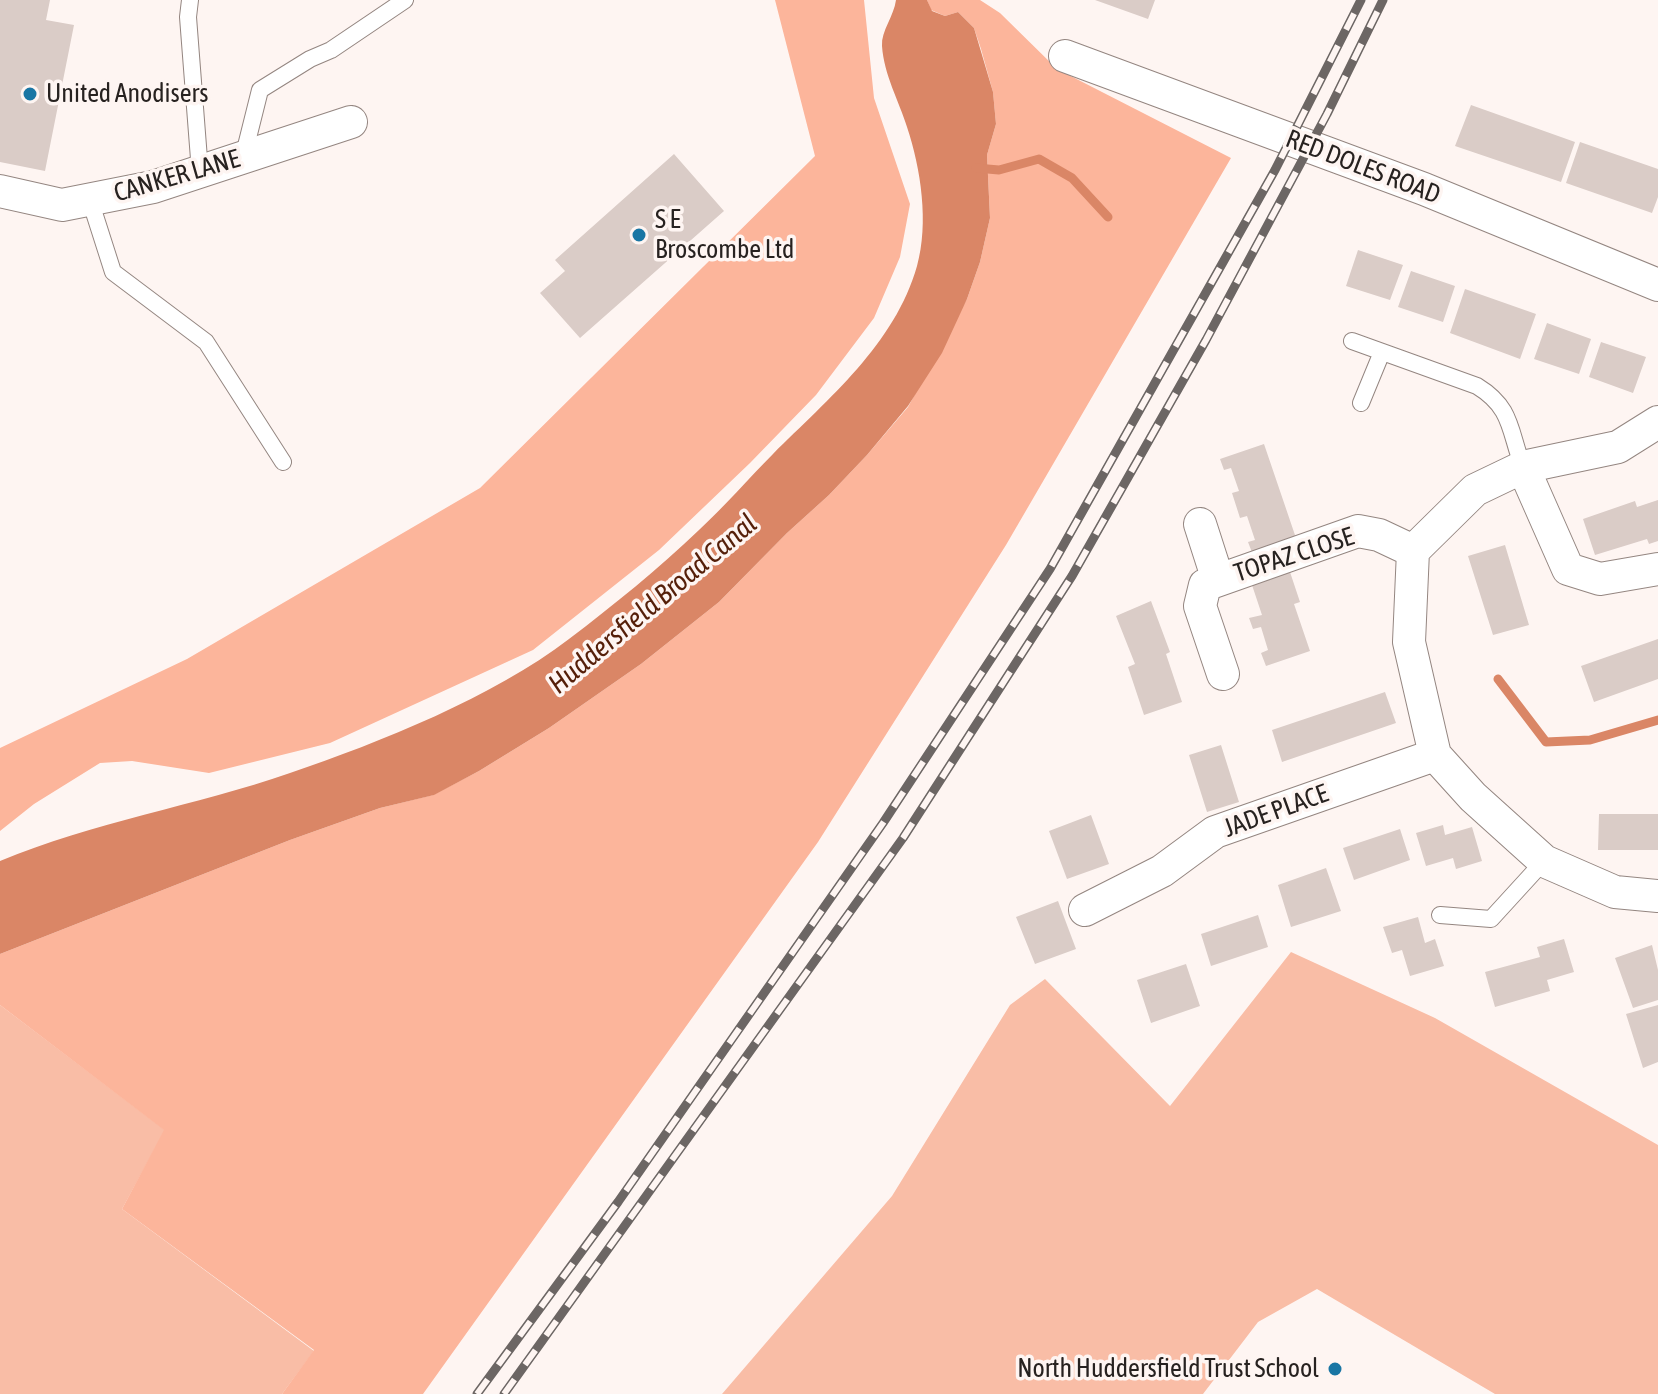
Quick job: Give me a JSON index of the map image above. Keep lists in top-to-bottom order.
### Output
{
  "streets": {
    "street": [
      "RED DOLES ROAD",
      "CANKER LANE",
      "TOPAZ CLOSE",
      "JADE PLACE"
    ]
  },
  "water": ["Huddersfield Broad Canal"],
  "places": ["United Anodisers", "S E Broscombe Ltd", "North Huddersfield Trust School"]
}
